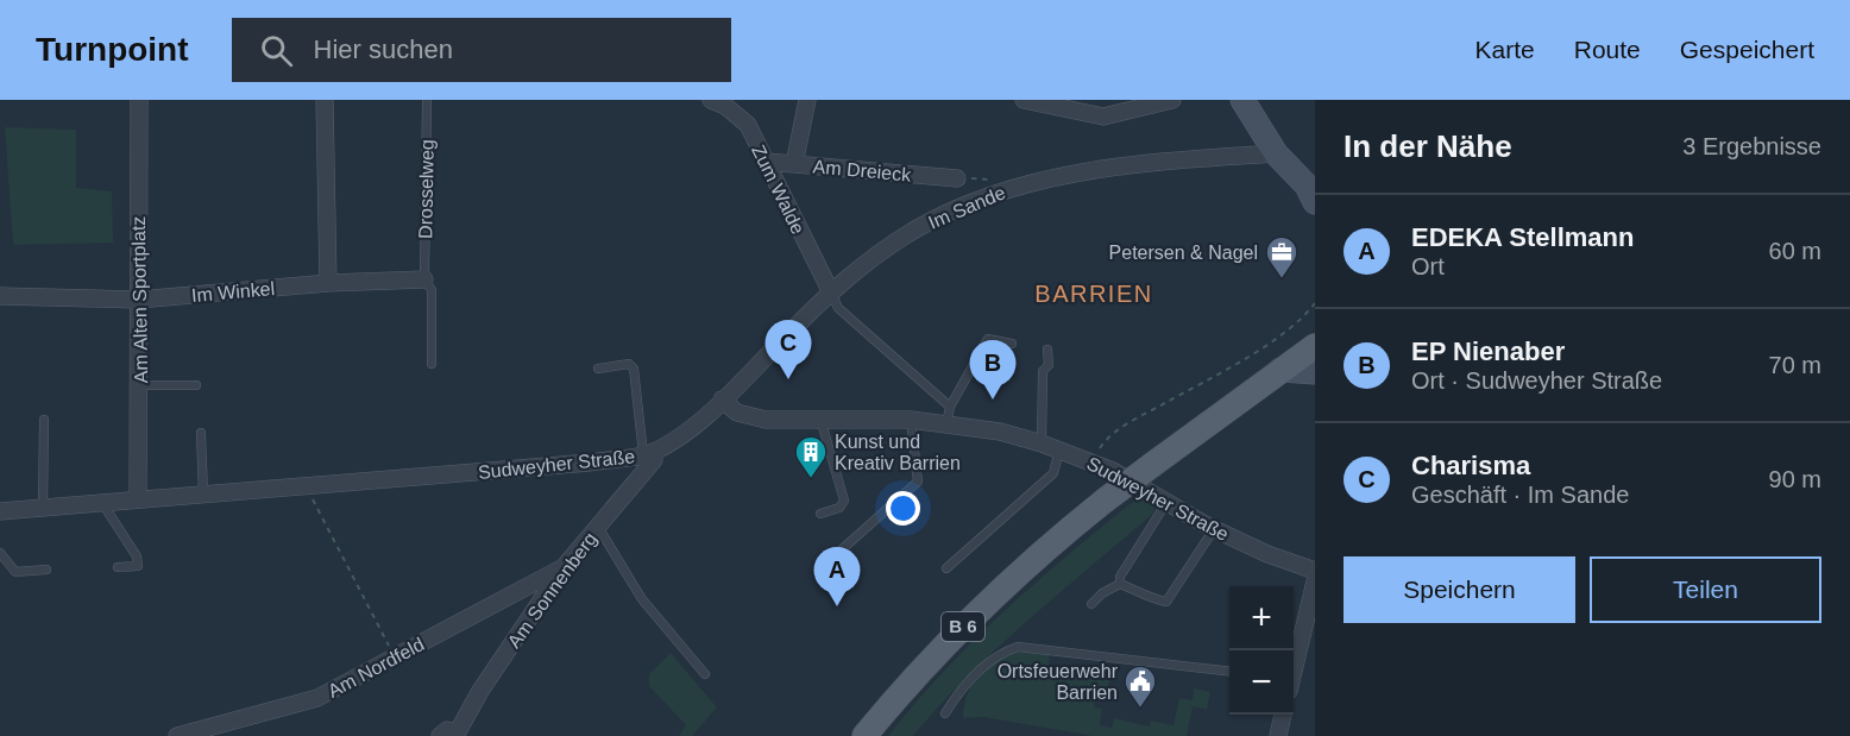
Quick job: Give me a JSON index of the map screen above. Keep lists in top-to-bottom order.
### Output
{
  "streets": {
    "main road": ["B 6"],
    "street": [
      "Am Dreieck",
      "Zum Walde",
      "Im Sande",
      "Im Winkel",
      "Am Alten Sportplatz",
      "Sudweyher Straße",
      "Am Sonnenberg",
      "Am Nordfeld"
    ],
    "lane": ["Drosselweg"]
  },
  "crossings": [
    ["Am Dreieck", "Zum Walde"],
    ["Drosselweg", "Im Winkel"],
    ["Zum Walde", "Im Sande"],
    ["Im Sande", "Sudweyher Straße"],
    ["Im Winkel", "Am Alten Sportplatz"],
    ["Am Alten Sportplatz", "Sudweyher Straße"],
    ["Sudweyher Straße", "Am Sonnenberg"],
    ["Am Sonnenberg", "Am Nordfeld"]
  ],
  "districts": ["BARRIEN"],
  "places": {
    "office": ["Petersen & Nagel"],
    "building": ["Kunst und Kreativ Barrien"],
    "public building": ["Ortsfeuerwehr Barrien"]
  },
  "page": {
    "header": "Turnpoint",
    "search": "Hier suchen",
    "nav": ["Karte", "Route", "Gespeichert"],
    "heading": ["In der Nähe", "3 Ergebnisse"],
    "list": [
      {
        "mark": "A",
        "name": "EDEKA Stellmann",
        "note": "Ort",
        "value": "60 m"
      },
      {
        "mark": "B",
        "name": "EP Nienaber",
        "note": "Ort · Sudweyher Straße",
        "value": "70 m"
      },
      {
        "mark": "C",
        "name": "Charisma",
        "note": "Geschäft · Im Sande",
        "value": "90 m"
      }
    ],
    "pins": ["C", "B", "A"],
    "buttons": ["Speichern", "Teilen"],
    "map_buttons": ["+", "−"]
  }
}
